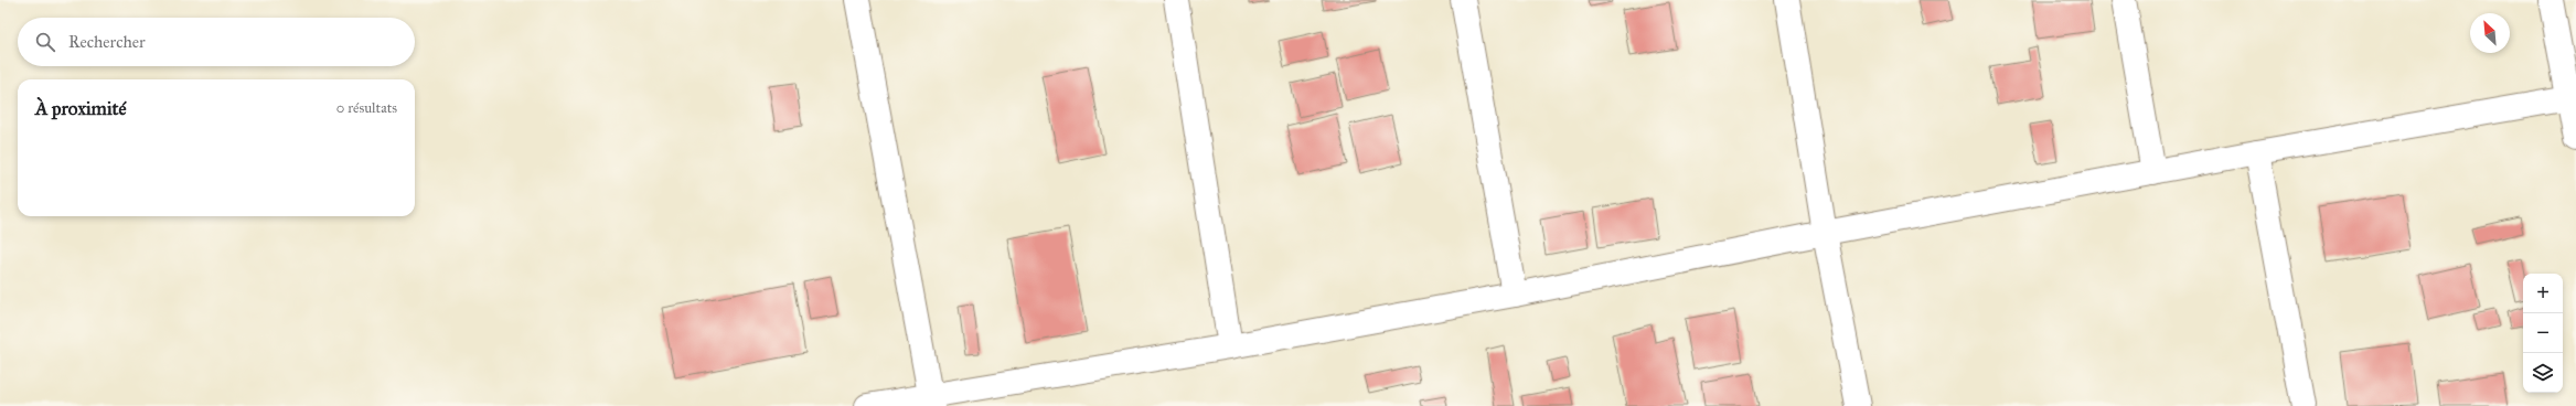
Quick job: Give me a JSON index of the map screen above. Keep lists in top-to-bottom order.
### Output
{
  "north": "top left",
  "page": {
    "search": "Rechercher",
    "heading": ["À proximité", "0 résultats"],
    "map_buttons": ["+", "−"]
  }
}
